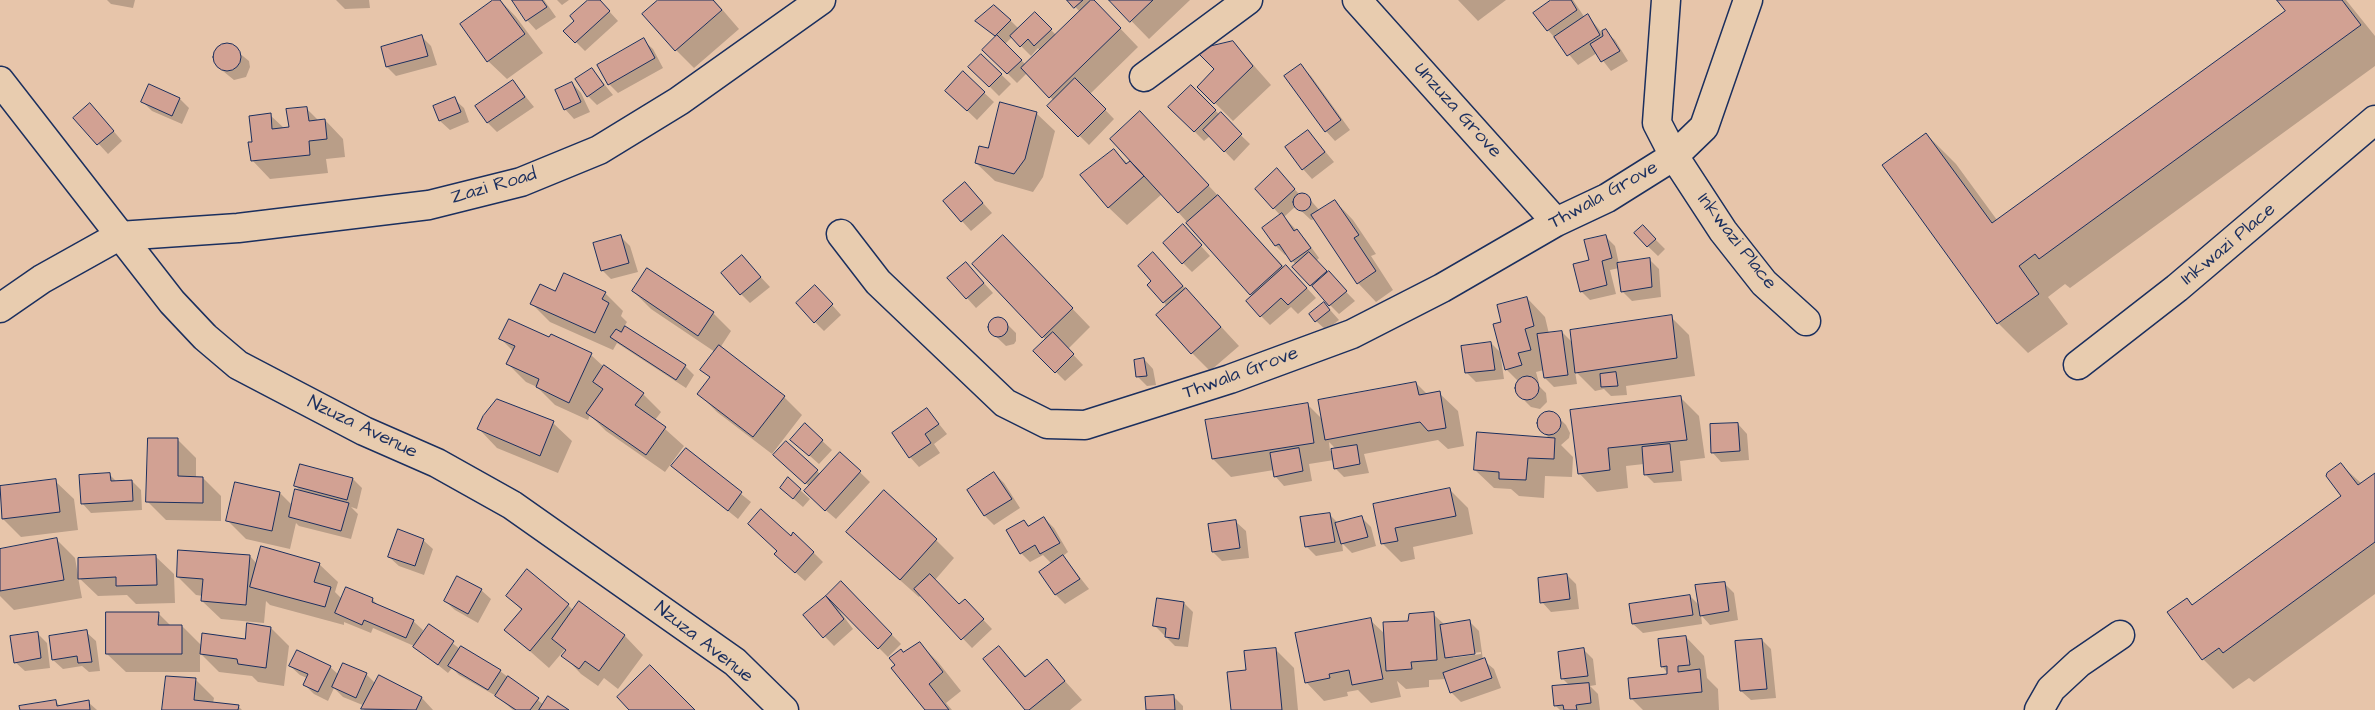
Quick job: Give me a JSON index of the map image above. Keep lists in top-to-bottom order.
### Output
{
  "streets": {
    "street": [
      "Unzuza Grove",
      "Zazi Road",
      "Thwala Grove",
      "Inkwazi Place",
      "Nzuza Avenue"
    ]
  },
  "crossings": [
    ["Unzuza Grove", "Thwala Grove"],
    ["Zazi Road", "Nzuza Avenue"],
    ["Thwala Grove", "Inkwazi Place"]
  ]
}
